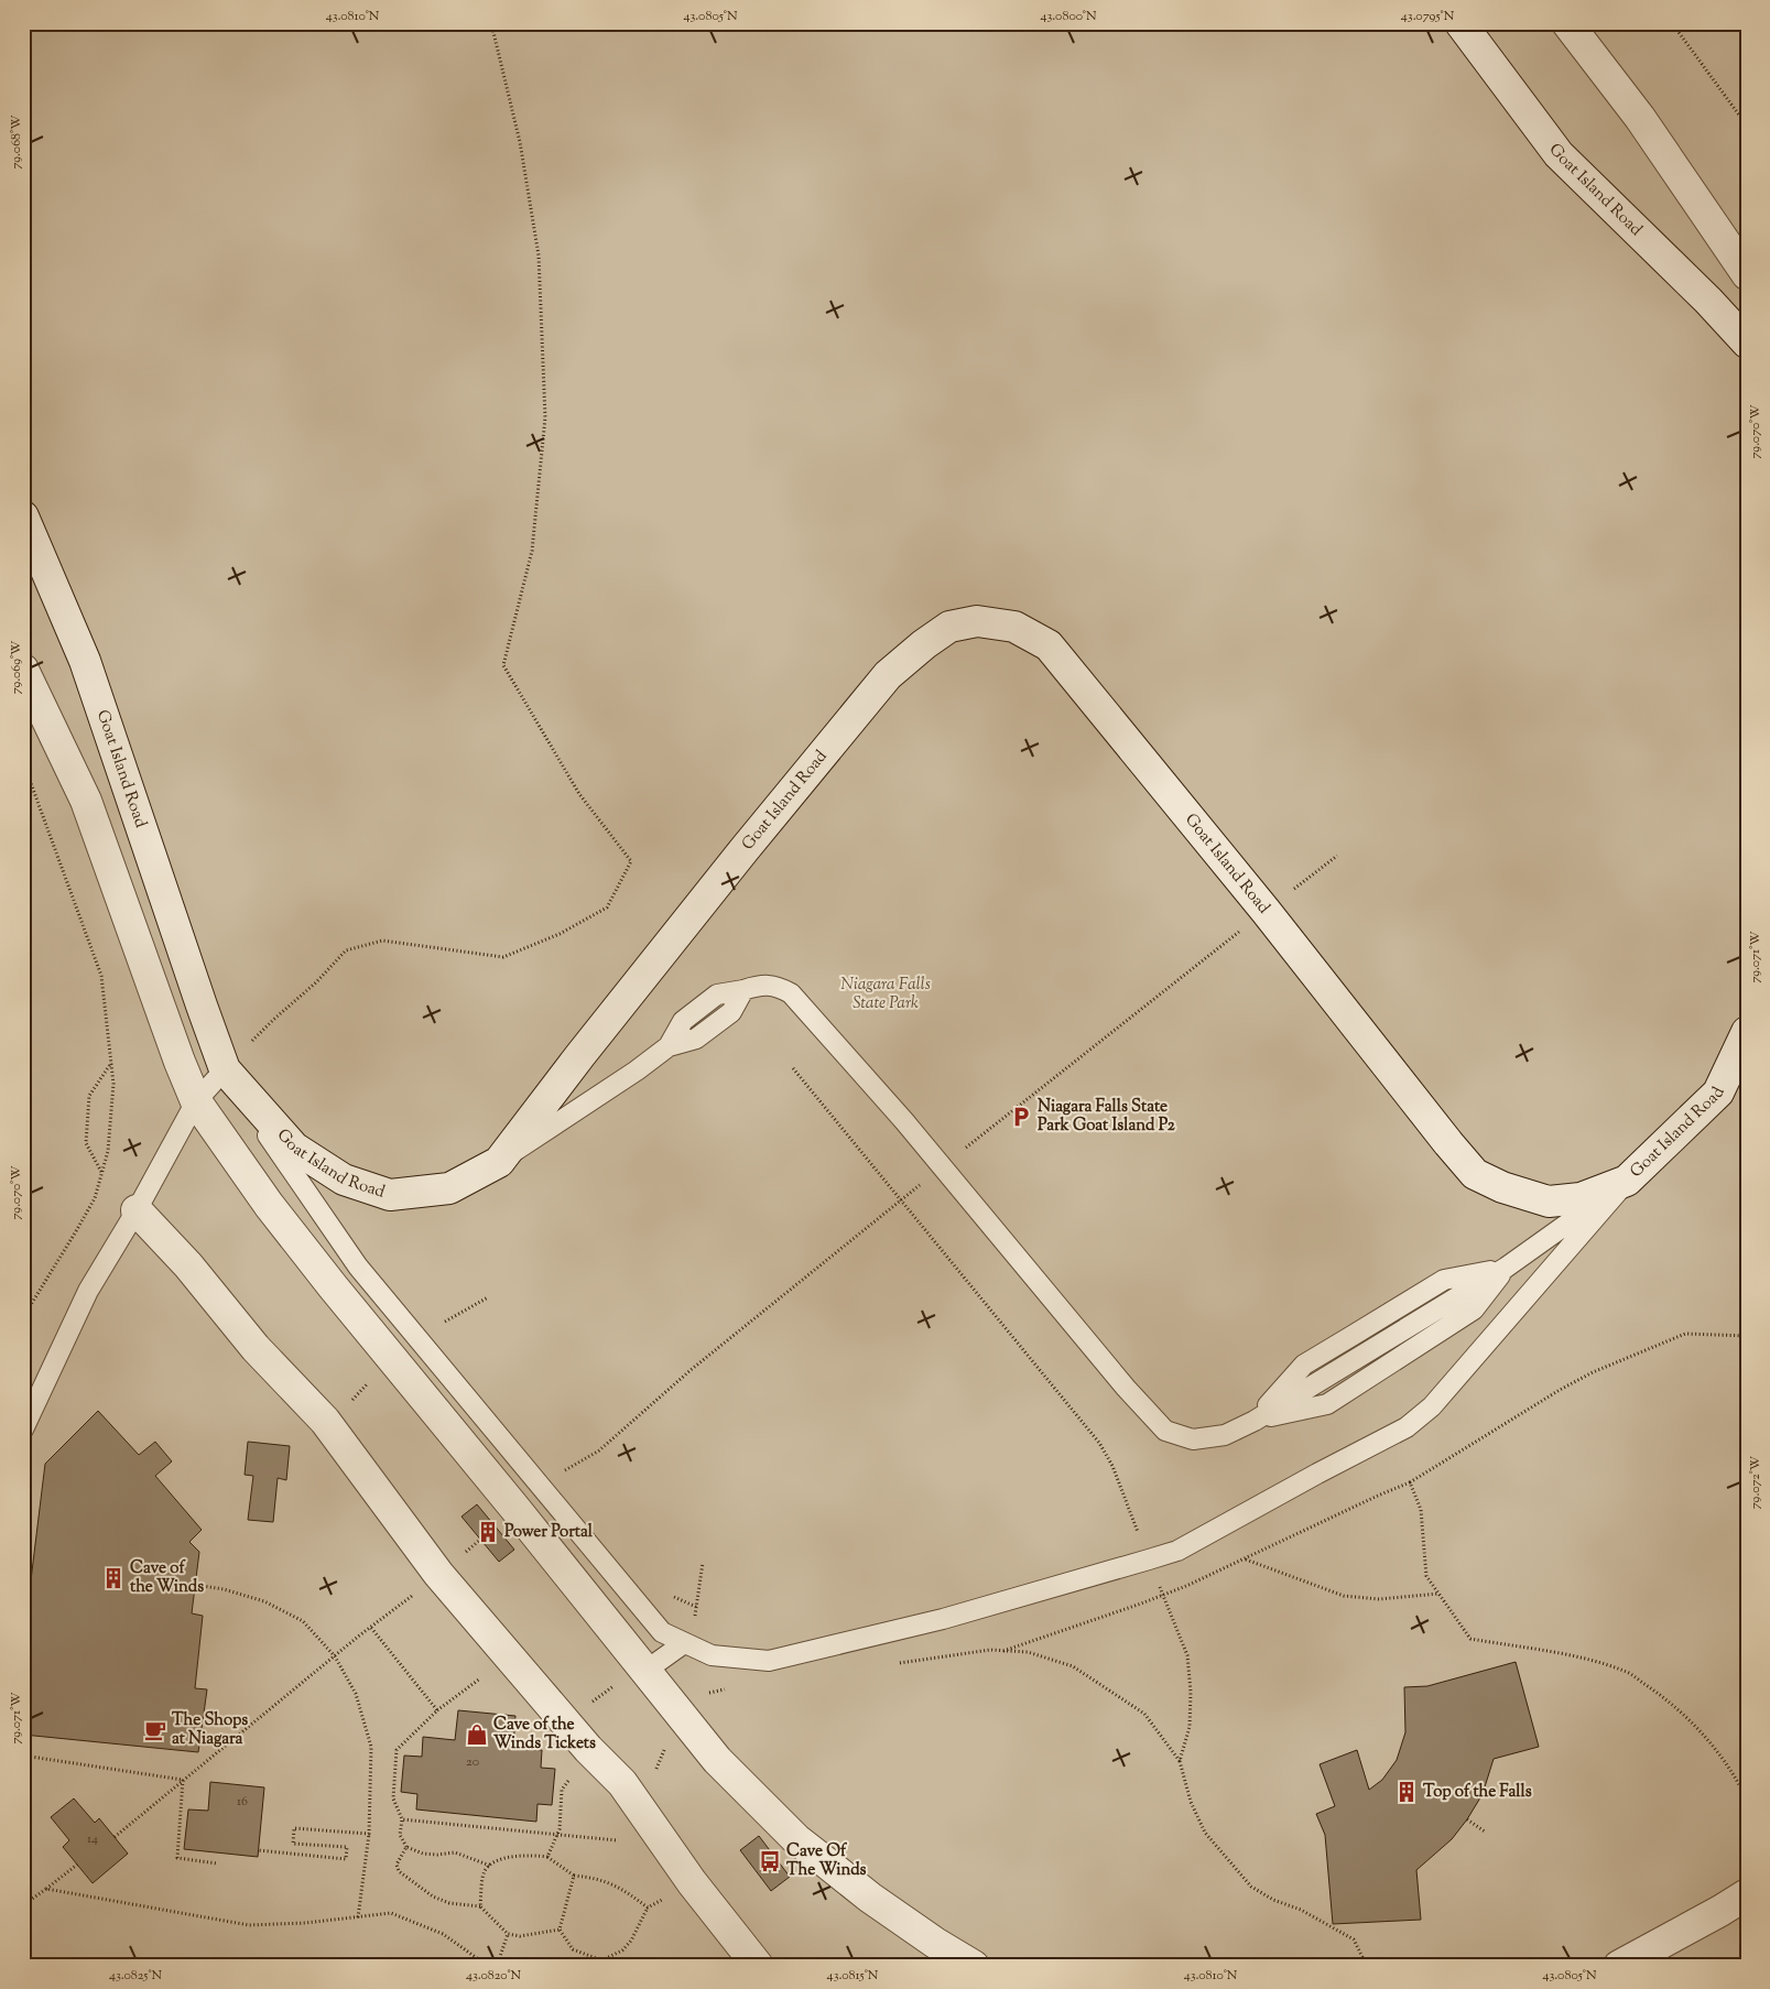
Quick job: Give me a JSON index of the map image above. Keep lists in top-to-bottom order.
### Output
{
  "streets": {
    "street": ["Goat Island Road"]
  },
  "parks": ["Niagara Falls State Park"],
  "places": {
    "parking": ["Niagara Falls State Park Goat Island P2"],
    "building": ["Power Portal", "Cave of the Winds", "Top of the Falls"],
    "cafe": ["The Shops at Niagara"],
    "shop": ["Cave of the Winds Tickets"],
    "bus stop": ["Cave Of The Winds"]
  },
  "house_numbers": ["20", "16", "14"],
  "coordinates": [
    "43.0810°N",
    "43.0805°N",
    "43.0800°N",
    "43.0795°N",
    "79.068°W",
    "79.070°W",
    "79.069°W",
    "79.071°W",
    "79.072°W",
    "43.0825°N",
    "43.0820°N",
    "43.0815°N"
  ]
}
